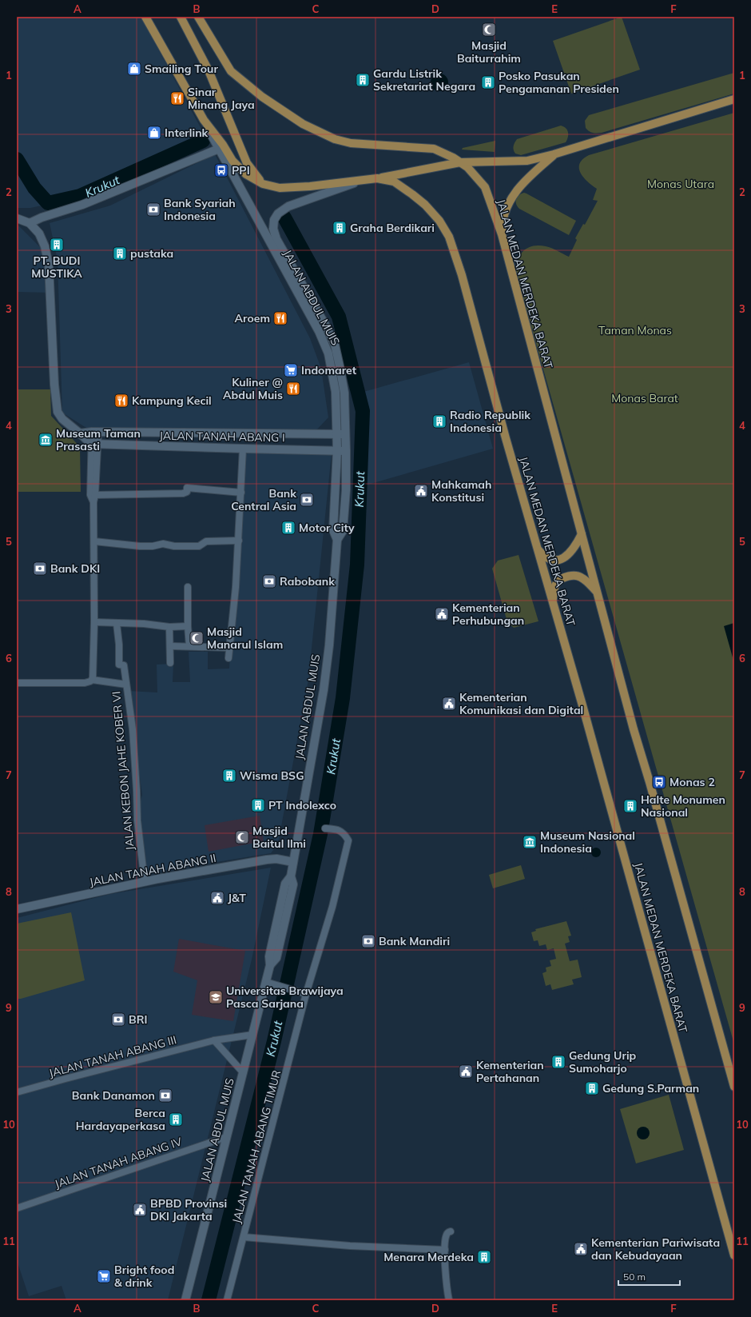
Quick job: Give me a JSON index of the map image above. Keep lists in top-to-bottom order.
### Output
{
  "streets": {
    "main road": [
      "JALAN MEDAN MERDEKA BARAT",
      "JALAN ABDUL MUIS",
      "JALAN TANAH ABANG I",
      "JALAN TANAH ABANG II"
    ],
    "street": [
      "JALAN KEBON JAHE KOBER VI",
      "JALAN TANAH ABANG III",
      "JALAN TANAH ABANG TIMUR",
      "JALAN TANAH ABANG IV"
    ]
  },
  "crossings": [
    ["JALAN MEDAN MERDEKA BARAT", "JALAN ABDUL MUIS"],
    ["JALAN ABDUL MUIS", "JALAN TANAH ABANG I"],
    ["JALAN ABDUL MUIS", "JALAN TANAH ABANG II"],
    ["JALAN ABDUL MUIS", "JALAN TANAH ABANG III"],
    ["JALAN ABDUL MUIS", "JALAN TANAH ABANG IV"],
    ["JALAN KEBON JAHE KOBER VI", "JALAN TANAH ABANG II"]
  ],
  "water": ["Krukut"],
  "parks": ["Monas Utara", "Taman Monas", "Monas Barat"],
  "places": {
    "mosque": ["Masjid Baiturrahim", "Masjid Manarul Islam", "Masjid Baitul Ilmi"],
    "shop": ["Smailing Tour", "Interlink"],
    "building": [
      "Gardu Listrik Sekretariat Negara",
      "Posko Pasukan Pengamanan Presiden",
      "Graha Berdikari",
      "PT. BUDI MUSTIKA",
      "pustaka",
      "Radio Republik Indonesia",
      "Motor City",
      "Wisma BSG",
      "PT Indolexco",
      "Halte Monumen Nasional",
      "Gedung Urip Sumoharjo",
      "Gedung S.Parman",
      "Berca Hardayaperkasa",
      "Menara Merdeka"
    ],
    "restaurant": [
      "Sinar Minang Jaya",
      "Aroem",
      "Kuliner @ Abdul Muis",
      "Kampung Kecil"
    ],
    "bus stop": ["PPI", "Monas 2"],
    "bank": [
      "Bank Syariah Indonesia",
      "Bank Central Asia",
      "Bank DKI",
      "Rabobank",
      "Bank Mandiri",
      "BRI",
      "Bank Danamon"
    ],
    "supermarket": ["Indomaret", "Bright food & drink"],
    "museum": ["Museum Taman Prasasti", "Museum Nasional Indonesia"],
    "public building": [
      "Mahkamah Konstitusi",
      "Kementerian Perhubungan",
      "Kementerian Komunikasi dan Digital",
      "J&T",
      "Kementerian Pertahanan",
      "BPBD Provinsi DKI Jakarta",
      "Kementerian Pariwisata dan Kebudayaan"
    ],
    "school or university": ["Universitas Brawijaya Pasca Sarjana"]
  },
  "scale_bar": "50 m",
  "grid": {
    "columns": [
      "A",
      "B",
      "C",
      "D",
      "E",
      "F"
    ],
    "rows": [
      "1",
      "2",
      "3",
      "4",
      "5",
      "6",
      "7",
      "8",
      "9",
      "10",
      "11"
    ]
  }
}
